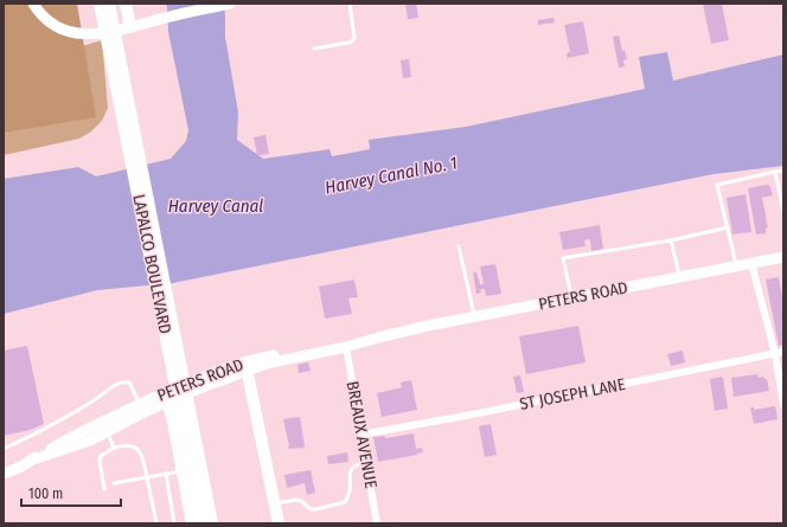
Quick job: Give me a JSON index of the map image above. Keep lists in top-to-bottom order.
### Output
{
  "streets": {
    "main road": ["LAPALCO BOULEVARD", "PETERS ROAD"],
    "street": ["ST JOSEPH LANE", "BREAUX AVENUE"]
  },
  "crossings": [
    ["PETERS ROAD", "BREAUX AVENUE"],
    ["ST JOSEPH LANE", "BREAUX AVENUE"]
  ],
  "water": ["Harvey Canal No. 1", "Harvey Canal"],
  "scale_bar": "100 m"
}
